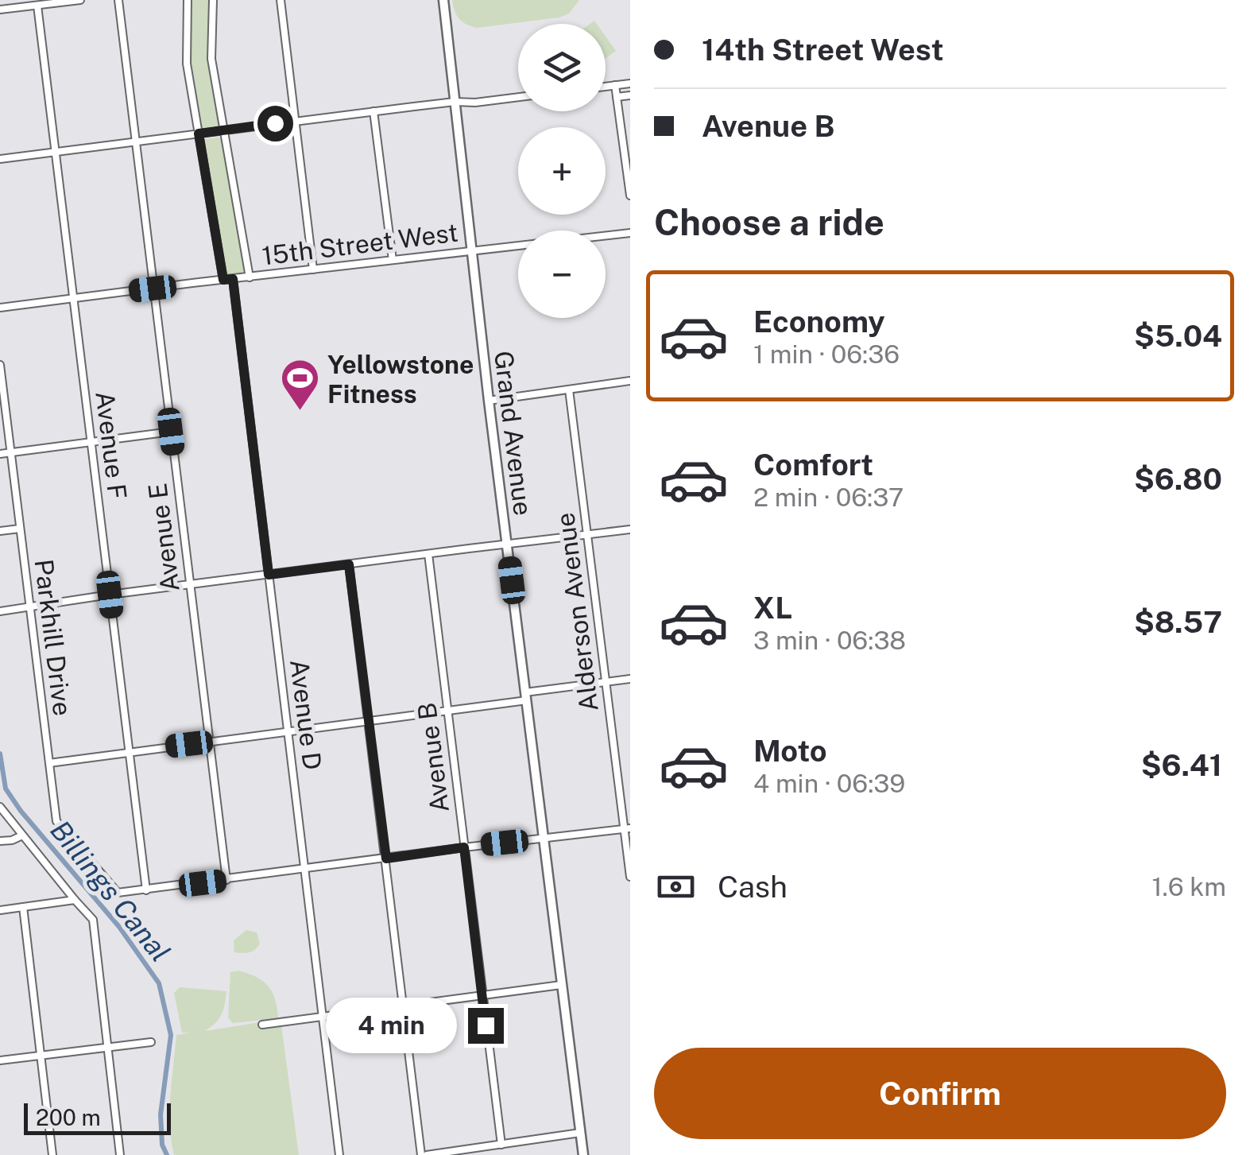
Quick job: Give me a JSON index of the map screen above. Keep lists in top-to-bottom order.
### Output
{
  "streets": {
    "main road": ["Grand Avenue"],
    "street": [
      "15th Street West",
      "Avenue F",
      "Avenue E",
      "Alderson Avenue",
      "Parkhill Drive",
      "Avenue D",
      "Avenue B"
    ]
  },
  "crossings": [
    ["15th Street West", "Grand Avenue"],
    ["15th Street West", "Avenue F"],
    ["15th Street West", "Avenue E"],
    ["15th Street West", "Avenue D"],
    ["Avenue F", "Parkhill Drive"]
  ],
  "water": ["Billings Canal"],
  "places": {
    "sports": ["Yellowstone Fitness"]
  },
  "scale_bar": "200 m",
  "page": {
    "banner": ["14th Street West", "Avenue B"],
    "map_buttons": ["+", "−"],
    "heading": "Choose a ride",
    "list": [
      {
        "name": "Economy",
        "note": "1 min · 06:36",
        "value": "$5.04"
      },
      {
        "name": "Comfort",
        "note": "2 min · 06:37",
        "value": "$6.80"
      },
      {
        "name": "XL",
        "note": "3 min · 06:38",
        "value": "$8.57"
      },
      {
        "name": "Moto",
        "note": "4 min · 06:39",
        "value": "$6.41"
      }
    ],
    "pay": ["Cash", "1.6 km"],
    "bubble": "4 min",
    "buttons": "Confirm",
    "scale": "200 m"
  }
}
